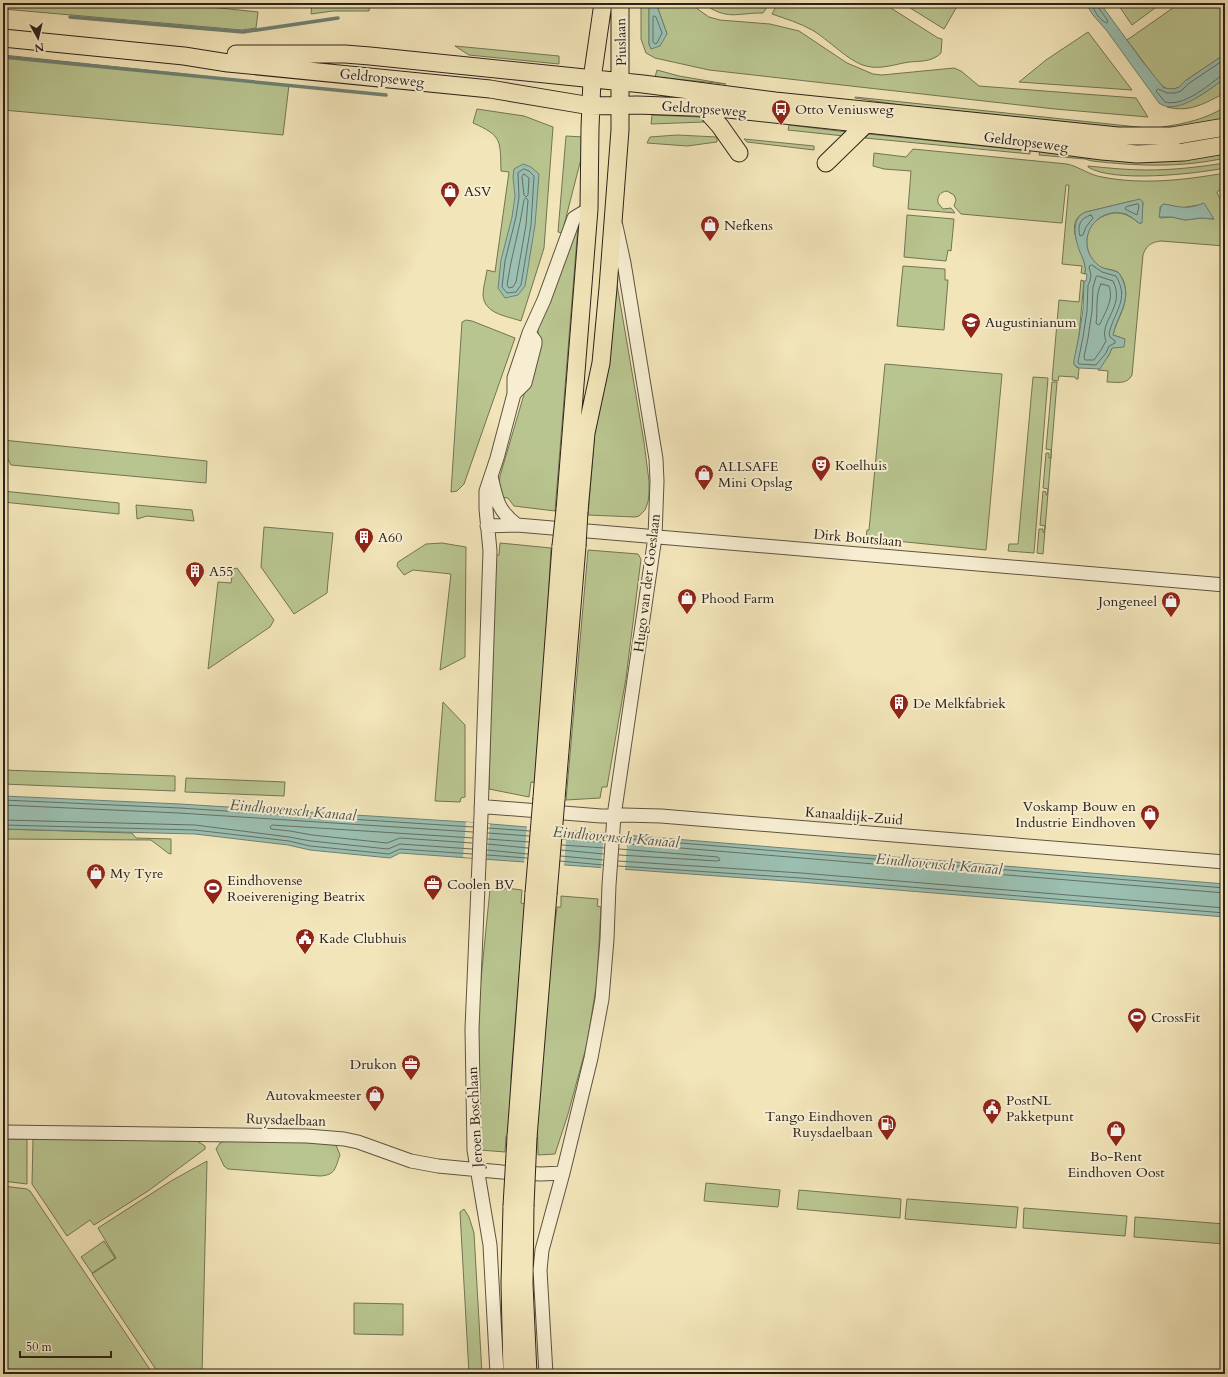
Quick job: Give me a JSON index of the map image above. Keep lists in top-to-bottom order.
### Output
{
  "streets": {
    "main road": ["Piuslaan", "Geldropseweg", "Hugo van der Goeslaan"],
    "street": [
      "Dirk Boutslaan",
      "Kanaaldijk-Zuid",
      "Jeroen Boschlaan",
      "Ruysdaelbaan"
    ]
  },
  "crossings": [
    ["Piuslaan", "Geldropseweg"],
    ["Piuslaan", "Hugo van der Goeslaan"],
    ["Geldropseweg", "Hugo van der Goeslaan"],
    ["Dirk Boutslaan", "Hugo van der Goeslaan"],
    ["Hugo van der Goeslaan", "Kanaaldijk-Zuid"],
    ["Hugo van der Goeslaan", "Ruysdaelbaan"],
    ["Kanaaldijk-Zuid", "Jeroen Boschlaan"],
    ["Jeroen Boschlaan", "Ruysdaelbaan"]
  ],
  "water": ["Eindhovensch Kanaal"],
  "places": {
    "bus stop": ["Otto Veniusweg"],
    "shop": [
      "ASV",
      "Nefkens",
      "ALLSAFE Mini Opslag",
      "Phood Farm",
      "Jongeneel",
      "Voskamp Bouw en Industrie Eindhoven",
      "My Tyre",
      "Autovakmeester",
      "Bo-Rent Eindhoven Oost"
    ],
    "school or university": ["Augustinianum"],
    "theatre": ["Koelhuis"],
    "building": ["A60", "A55", "De Melkfabriek"],
    "office": ["Coolen BV", "Drukon"],
    "sports": ["Eindhovense Roeivereniging Beatrix", "CrossFit"],
    "public building": ["Kade Clubhuis", "PostNL Pakketpunt"],
    "fuel station": ["Tango Eindhoven Ruysdaelbaan"]
  },
  "scale_bar": "50 m",
  "north": "bottom"
}
